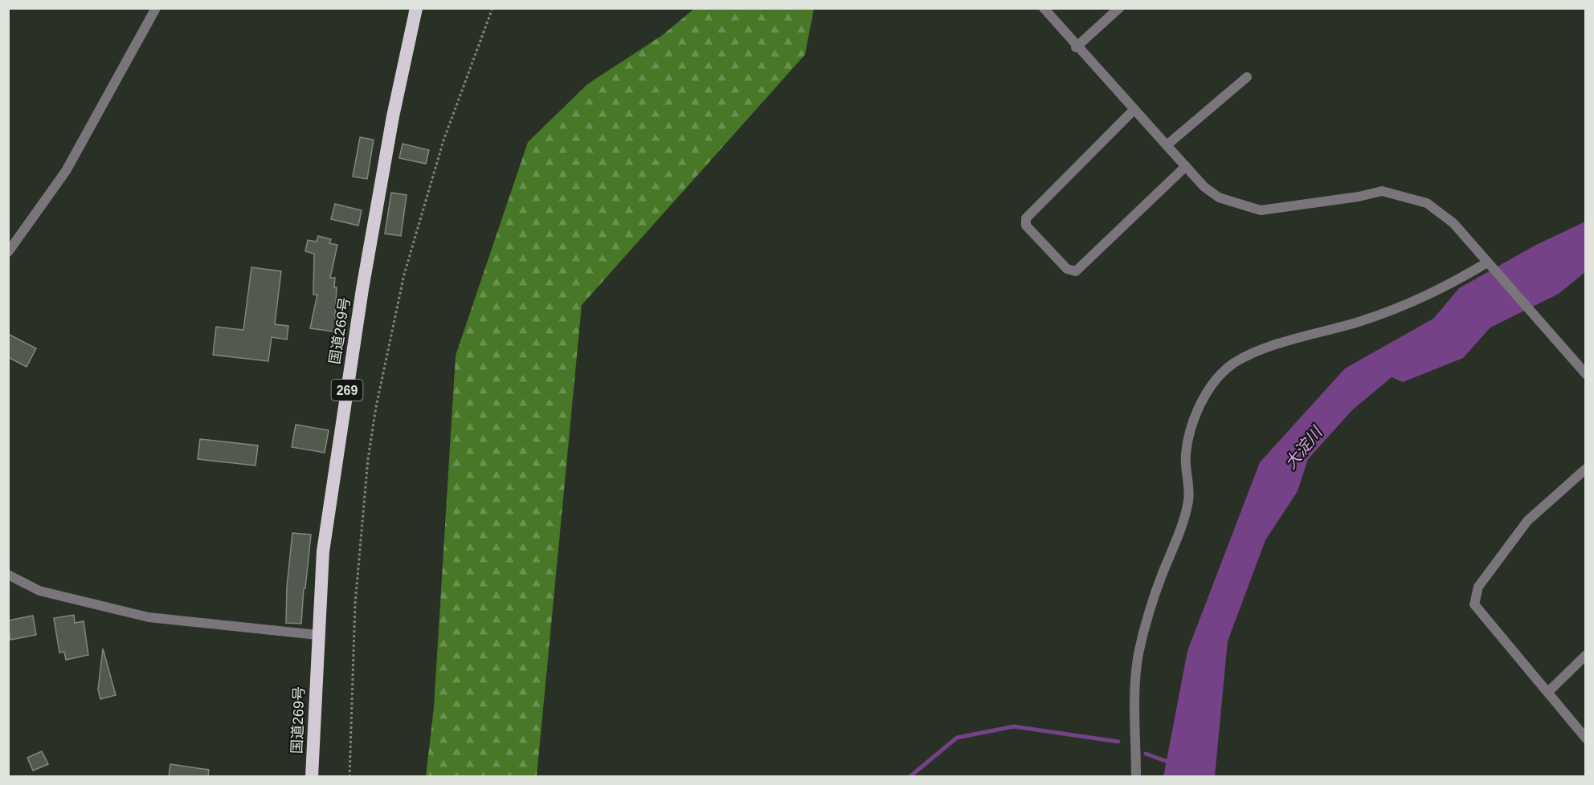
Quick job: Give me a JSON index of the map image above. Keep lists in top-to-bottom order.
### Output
{
  "streets": {
    "highway": ["国道269号", "269"]
  },
  "water": ["大淀川"]
}
